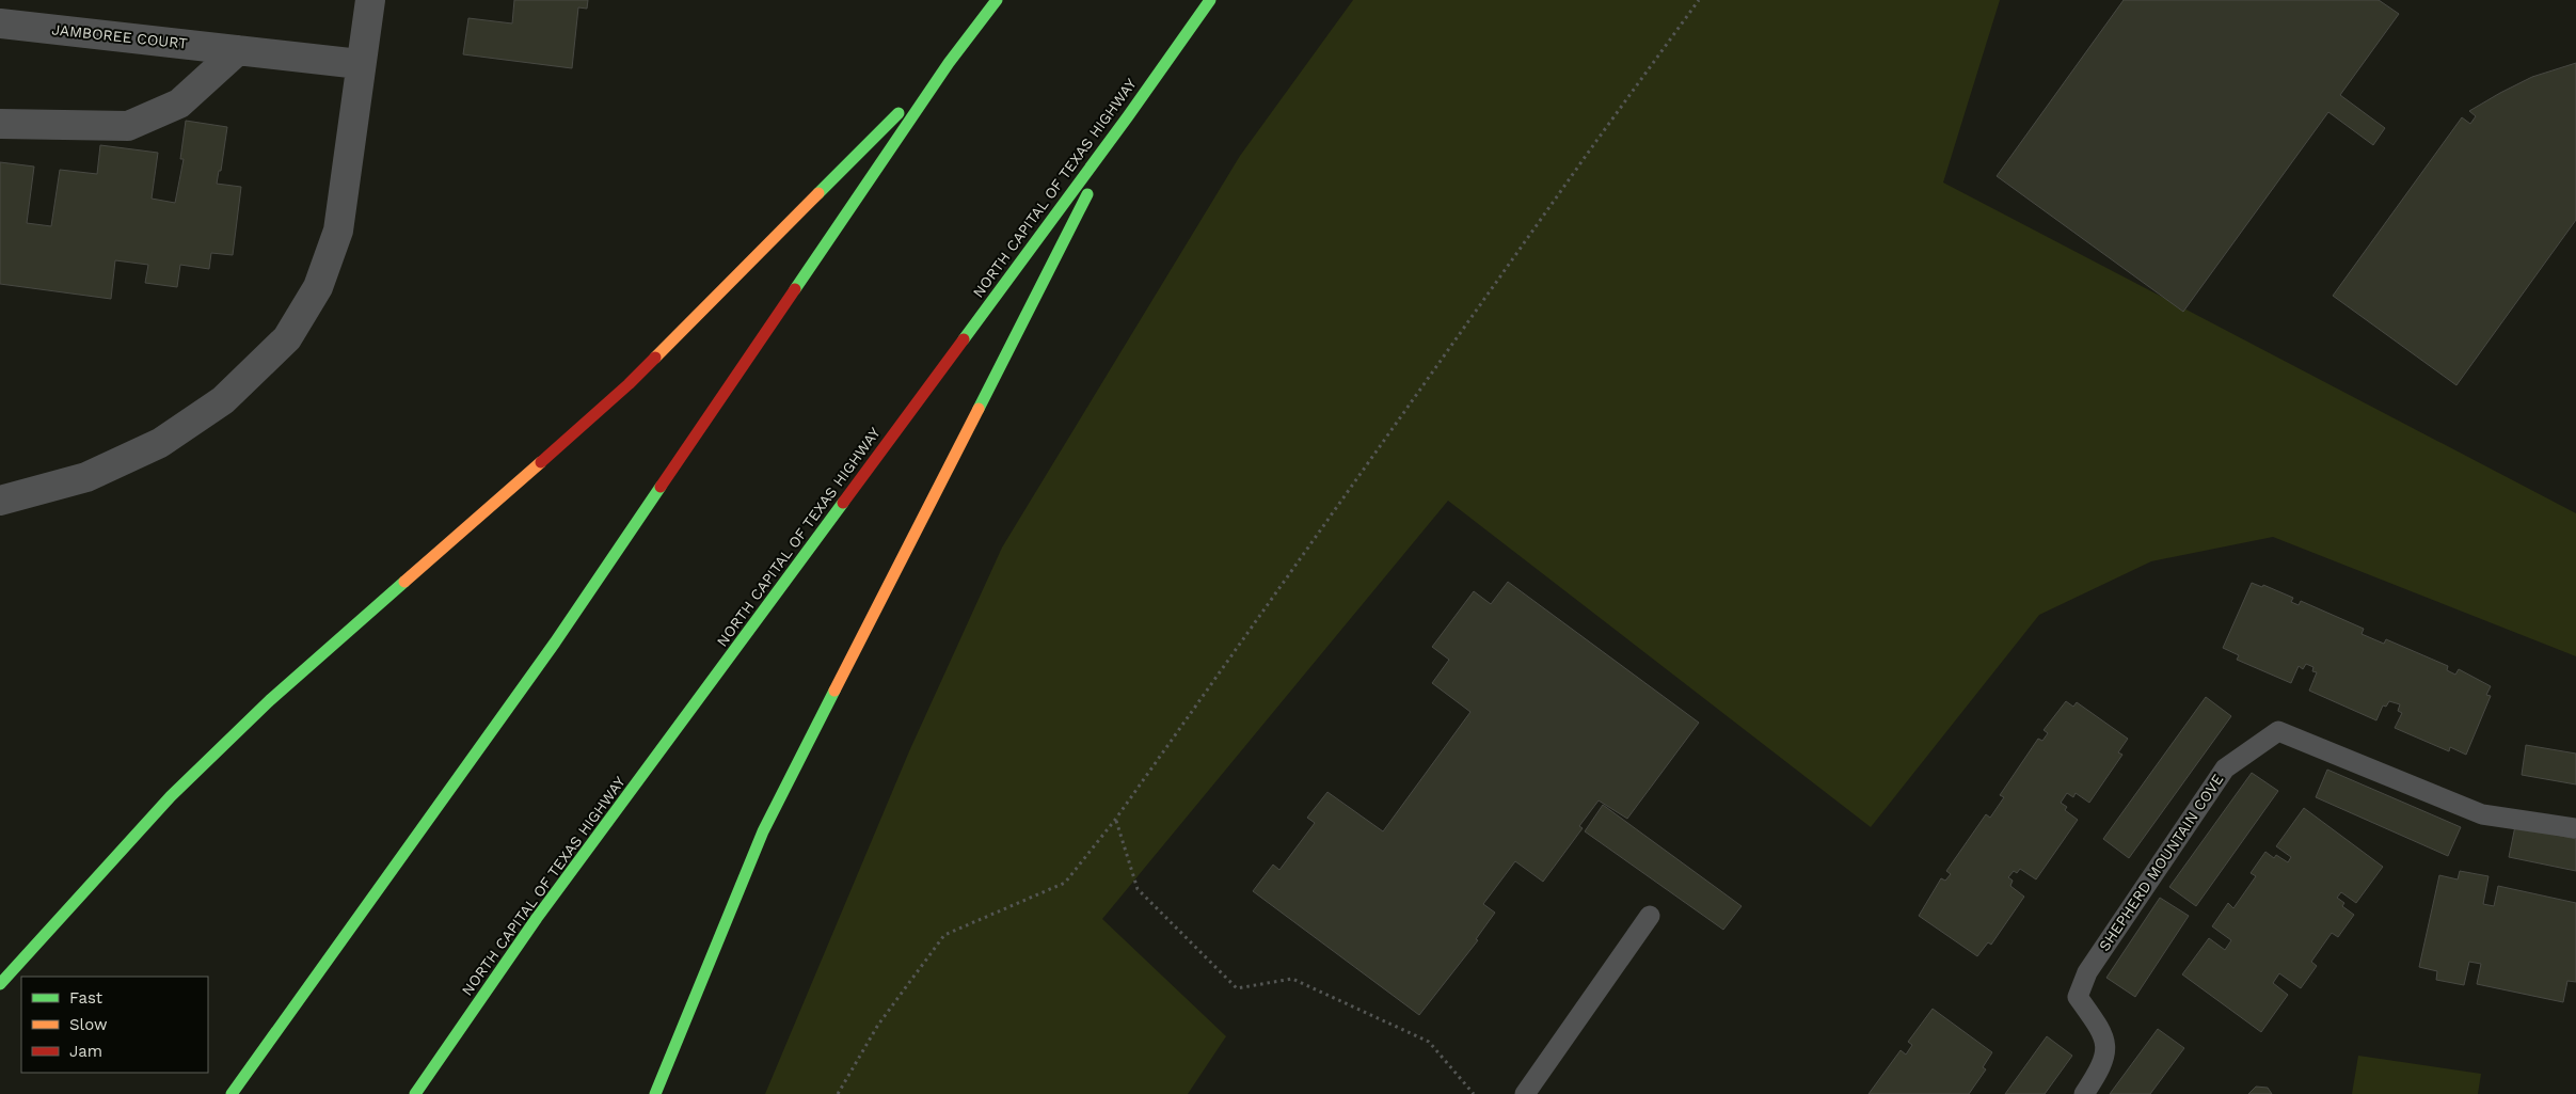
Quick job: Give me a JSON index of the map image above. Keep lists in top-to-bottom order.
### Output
{
  "streets": {
    "highway": ["NORTH CAPITAL OF TEXAS HIGHWAY"],
    "street": ["JAMBOREE COURT"],
    "lane": ["SHEPHERD MOUNTAIN COVE"]
  },
  "legend": ["Fast", "Slow", "Jam"]
}
